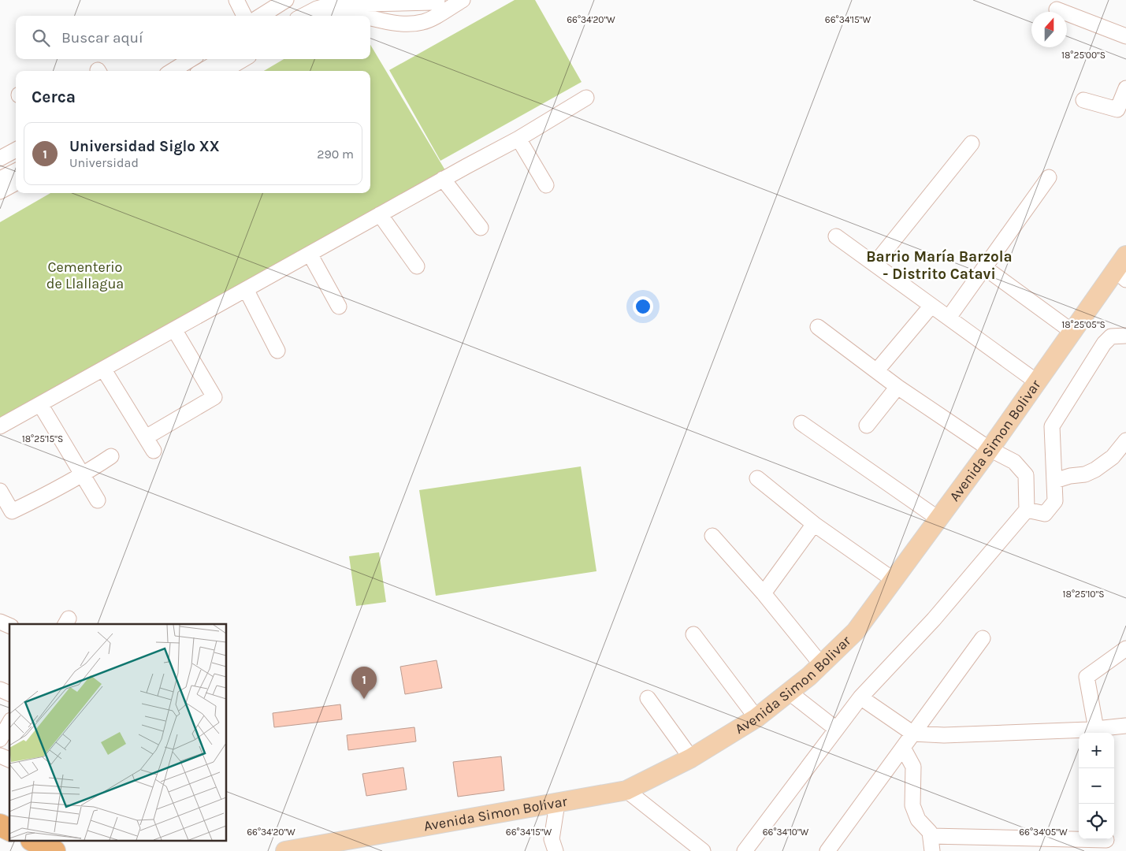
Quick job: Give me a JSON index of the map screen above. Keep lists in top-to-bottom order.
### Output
{
  "streets": {
    "main road": ["Avenida Simon Bolivar"]
  },
  "districts": ["Barrio María Barzola - Distrito Catavi"],
  "parks": ["Cementerio de Llallagua"],
  "north": "top",
  "page": {
    "search": "Buscar aquí",
    "heading": "Cerca",
    "list": [
      {
        "mark": "1",
        "name": "Universidad Siglo XX",
        "note": "Universidad",
        "value": "290 m"
      }
    ],
    "pins": "1",
    "map_buttons": ["+", "−"]
  },
  "coordinates": [
    "66°34'20\"W",
    "66°34'15\"W",
    "18°25'00\"S",
    "18°25'05\"S",
    "18°25'15\"S",
    "18°25'10\"S",
    "66°34'10\"W",
    "66°34'05\"W"
  ]
}
